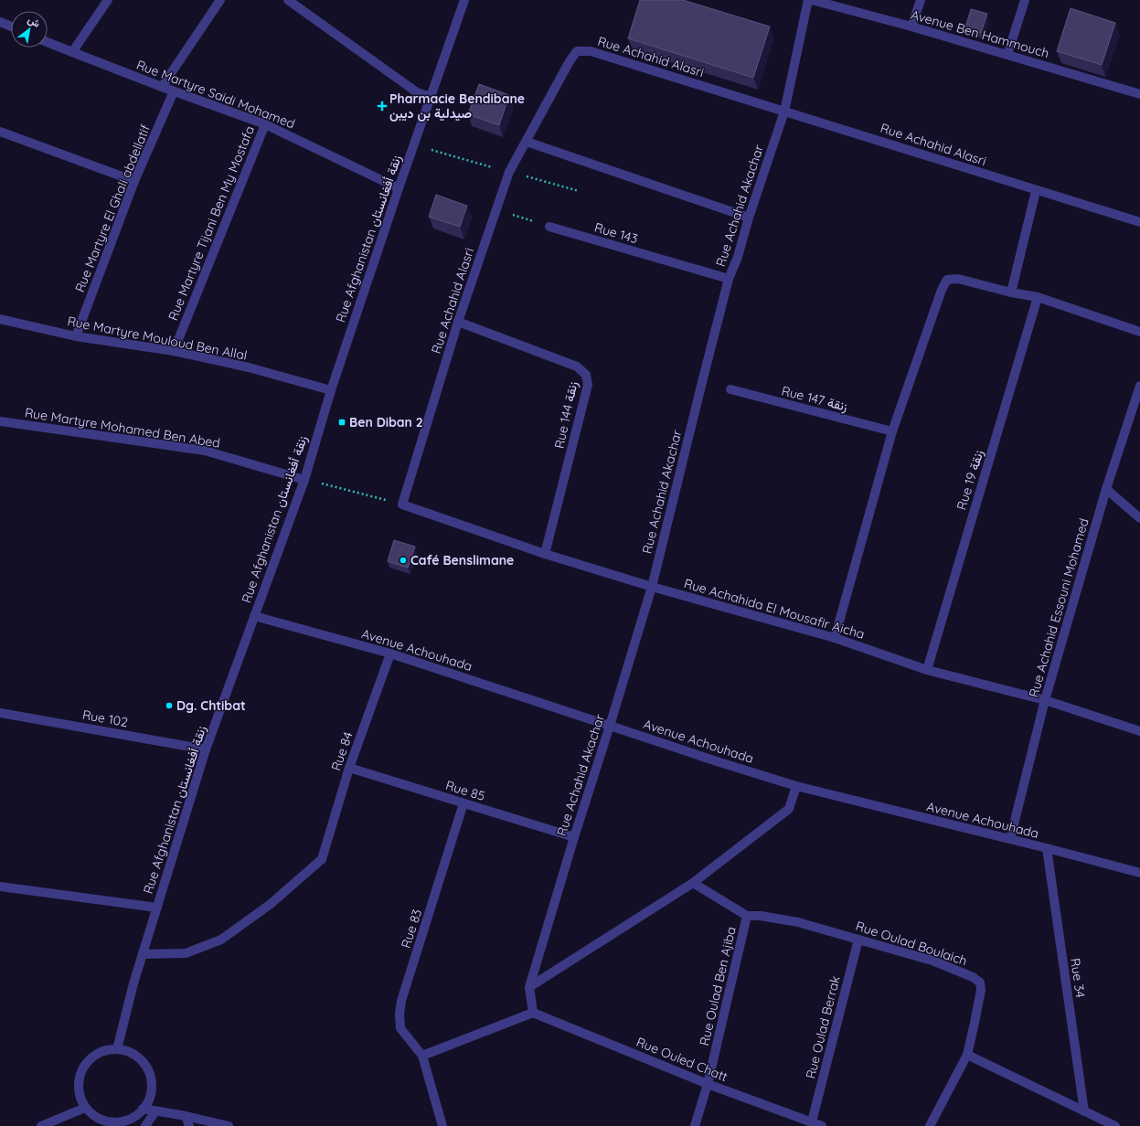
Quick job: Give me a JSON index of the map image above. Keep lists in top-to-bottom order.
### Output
{
  "streets": {
    "street": [
      "Avenue Ben Hammouch",
      "Rue Achahid Alasri",
      "Rue Martyre Saidi Mohamed",
      "Rue Achahid Akachar",
      "Rue Martyre El Ghali abdellatif",
      "Rue Martyre Tijani Ben My Mostafa",
      "Rue 143",
      "Rue Afghanistan زنقة أفغانستان",
      "Rue Martyre Mouloud Ben Allal",
      "Rue 147 زنقة",
      "Rue 144 زنقة",
      "Rue Martyre Mohamed Ben Abed",
      "Rue 19 زنقة",
      "Rue Achahid Essouni Mohamed",
      "Rue Achahida El Mousafir Aicha",
      "Avenue Achouhada",
      "Rue 102",
      "Rue 84",
      "Rue 85",
      "Rue 83",
      "Rue Oulad Boulaich",
      "Rue 34",
      "Rue Oulad Ben Ajiba",
      "Rue Oulad Berrak",
      "Rue Ouled Chatt"
    ]
  },
  "crossings": [
    ["Rue Achahid Alasri", "Rue Achahid Akachar"],
    ["Rue Achahid Alasri", "Rue 144 زنقة"],
    ["Rue Achahid Alasri", "Rue Achahida El Mousafir Aicha"],
    ["Rue Martyre Saidi Mohamed", "Rue Martyre El Ghali abdellatif"],
    ["Rue Martyre Saidi Mohamed", "Rue Martyre Tijani Ben My Mostafa"],
    ["Rue Martyre Saidi Mohamed", "Rue Afghanistan زنقة أفغانستان"],
    ["Rue Achahid Akachar", "Rue 143"],
    ["Rue Achahid Akachar", "Rue Achahida El Mousafir Aicha"],
    ["Rue Achahid Akachar", "Avenue Achouhada"],
    ["Rue Achahid Akachar", "Rue 85"],
    ["Rue Achahid Akachar", "Rue Ouled Chatt"],
    ["Rue Martyre El Ghali abdellatif", "Rue Martyre Mouloud Ben Allal"],
    ["Rue Martyre Tijani Ben My Mostafa", "Rue Martyre Mouloud Ben Allal"],
    ["Rue Afghanistan زنقة أفغانستان", "Rue Martyre Mouloud Ben Allal"],
    ["Rue Afghanistan زنقة أفغانستان", "Rue Martyre Mohamed Ben Abed"],
    ["Rue Afghanistan زنقة أفغانستان", "Avenue Achouhada"],
    ["Rue Afghanistan زنقة أفغانستان", "Rue 102"],
    ["Rue Afghanistan زنقة أفغانستان", "Rue 84"],
    ["Rue 144 زنقة", "Rue Achahida El Mousafir Aicha"],
    ["Rue 19 زنقة", "Rue Achahida El Mousafir Aicha"],
    ["Rue Achahid Essouni Mohamed", "Rue Achahida El Mousafir Aicha"],
    ["Rue Achahid Essouni Mohamed", "Avenue Achouhada"],
    ["Avenue Achouhada", "Rue 84"],
    ["Avenue Achouhada", "Rue 34"],
    ["Rue 84", "Rue 85"],
    ["Rue 85", "Rue 83"],
    ["Rue Oulad Boulaich", "Rue Oulad Ben Ajiba"],
    ["Rue Oulad Boulaich", "Rue Oulad Berrak"],
    ["Rue Oulad Ben Ajiba", "Rue Ouled Chatt"],
    ["Rue Oulad Berrak", "Rue Ouled Chatt"]
  ],
  "places": {
    "health": ["Pharmacie Bendibane صيدلية بن ديبن"],
    "transit": ["Ben Diban 2"],
    "other": ["Café Benslimane", "Dg. Chtibat"]
  },
  "north": "top right"
}
